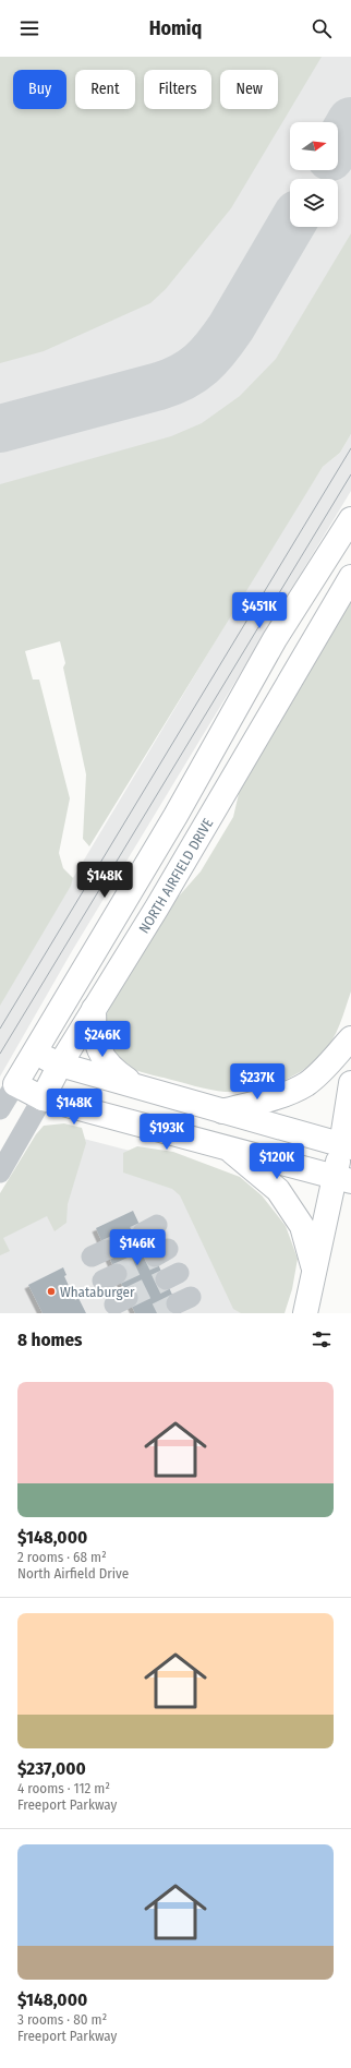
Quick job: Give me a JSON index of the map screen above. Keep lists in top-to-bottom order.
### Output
{
  "streets": {
    "main road": ["NORTH AIRFIELD DRIVE"]
  },
  "places": ["Whataburger"],
  "north": "right",
  "page": {
    "header": "Homiq",
    "chip": [
      "Buy",
      "Rent",
      "Filters",
      "New"
    ],
    "price": [
      "$451K",
      "$148K",
      "$246K",
      "$237K",
      "$148K",
      "$193K",
      "$120K",
      "$146K"
    ],
    "heading": "8 homes",
    "list": [
      {
        "name": "$148,000",
        "note": "2 rooms · 68 m² · North Airfield Drive"
      },
      {
        "name": "$237,000",
        "note": "4 rooms · 112 m² · Freeport Parkway"
      },
      {
        "name": "$148,000",
        "note": "3 rooms · 80 m² · Freeport Parkway"
      }
    ]
  }
}
